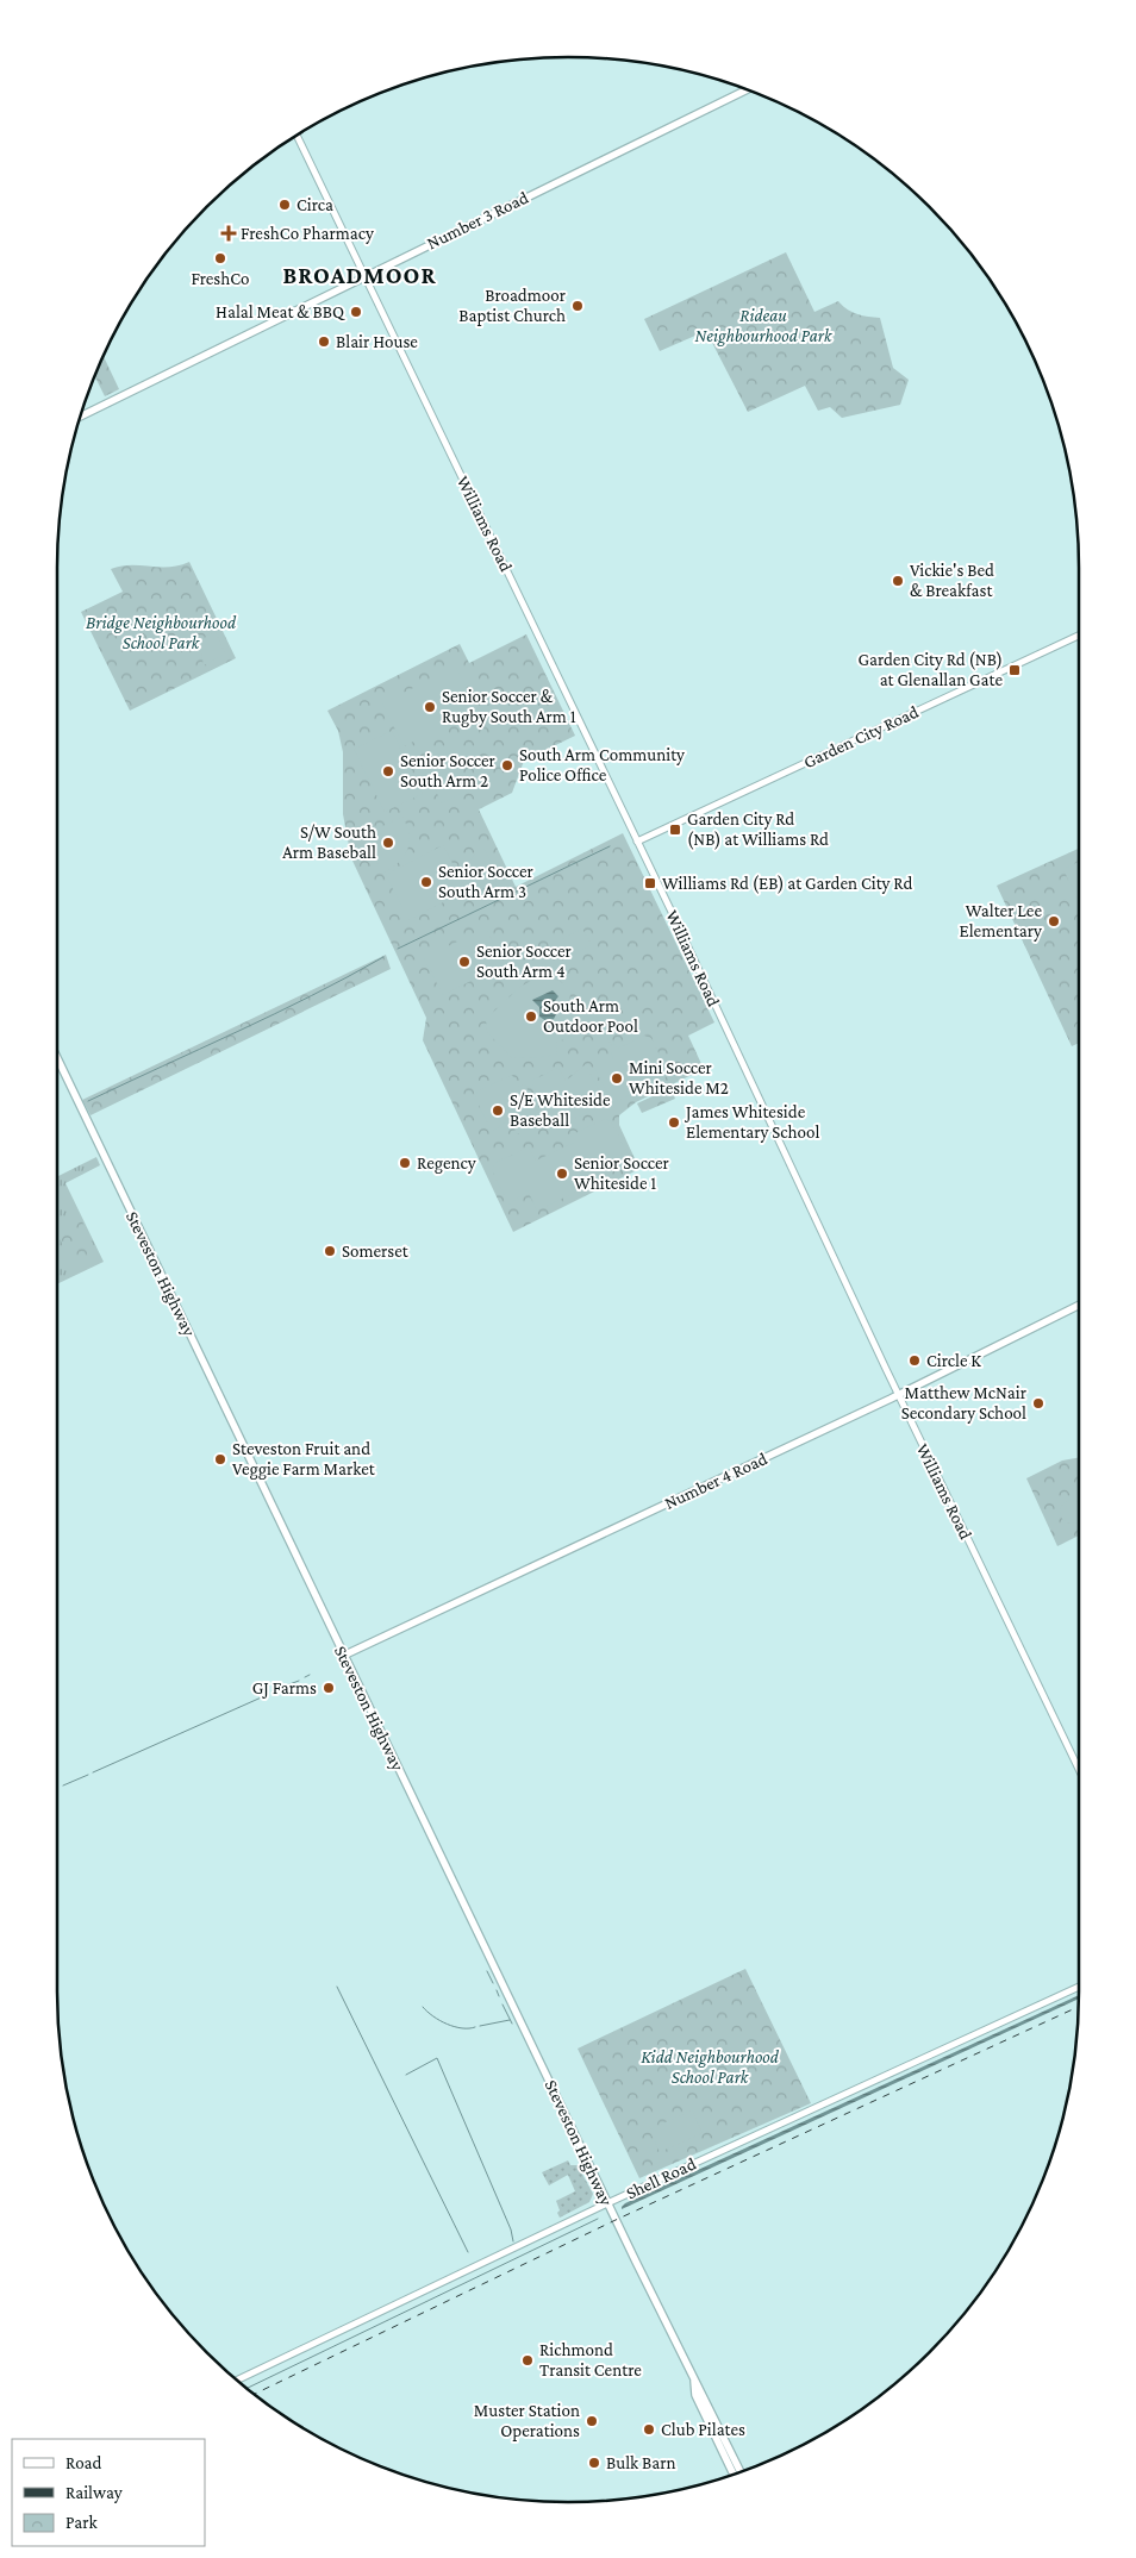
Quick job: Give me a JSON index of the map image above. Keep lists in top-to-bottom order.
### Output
{
  "streets": {
    "main road": ["Number 3 Road", "Steveston Highway", "Number 4 Road"],
    "street": ["Williams Road", "Garden City Road", "Shell Road"]
  },
  "crossings": [
    ["Number 3 Road", "Williams Road"],
    ["Williams Road", "Garden City Road"],
    ["Williams Road", "Number 4 Road"],
    ["Steveston Highway", "Number 4 Road"],
    ["Steveston Highway", "Shell Road"]
  ],
  "districts": ["BROADMOOR"],
  "parks": ["Rideau Neighbourhood Park", "Bridge Neighbourhood School Park", "Kidd Neighbourhood School Park"],
  "places": {
    "other": [
      "Circa",
      "FreshCo",
      "Broadmoor Baptist Church",
      "Halal Meat & BBQ",
      "Blair House",
      "Vickie's Bed & Breakfast",
      "Senior Soccer & Rugby South Arm 1",
      "South Arm Community Police Office",
      "Senior Soccer South Arm 2",
      "S/W South Arm Baseball",
      "Senior Soccer South Arm 3",
      "Walter Lee Elementary",
      "Senior Soccer South Arm 4",
      "South Arm Outdoor Pool",
      "Mini Soccer Whiteside M2",
      "S/E Whiteside Baseball",
      "James Whiteside Elementary School",
      "Regency",
      "Senior Soccer Whiteside 1",
      "Somerset",
      "Circle K",
      "Matthew McNair Secondary School",
      "Steveston Fruit and Veggie Farm Market",
      "GJ Farms",
      "Richmond Transit Centre",
      "Muster Station Operations",
      "Club Pilates",
      "Bulk Barn"
    ],
    "health": ["FreshCo Pharmacy"],
    "transit": ["Garden City Rd (NB) at Glenallan Gate", "Garden City Rd (NB) at Williams Rd", "Williams Rd (EB) at Garden City Rd"]
  },
  "legend": ["Road", "Railway", "Park"]
}
